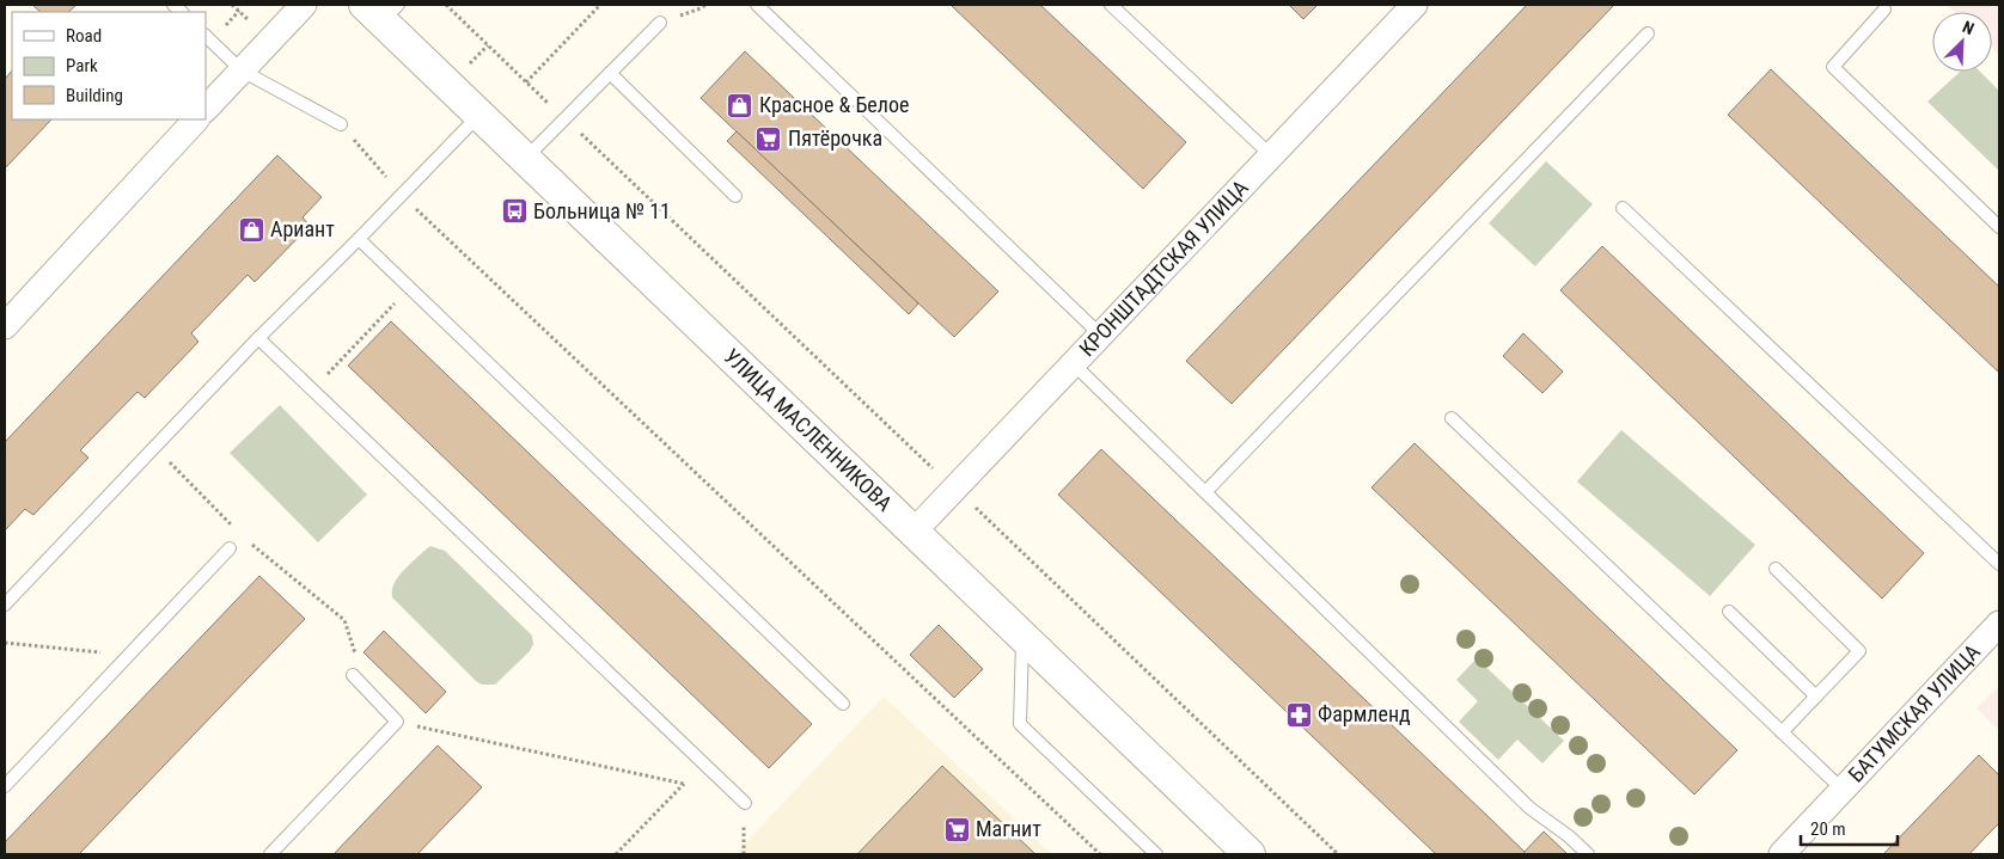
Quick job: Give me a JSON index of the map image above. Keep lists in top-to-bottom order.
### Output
{
  "streets": {
    "street": ["КРОНШТАДТСКАЯ УЛИЦА", "УЛИЦА МАСЛЕННИКОВА", "БАТУМСКАЯ УЛИЦА"]
  },
  "crossings": [
    ["КРОНШТАДТСКАЯ УЛИЦА", "УЛИЦА МАСЛЕННИКОВА"]
  ],
  "places": {
    "shop": ["Красное & Белое", "Ариант"],
    "supermarket": ["Пятёрочка", "Магнит"],
    "bus stop": ["Больница № 11"],
    "pharmacy": ["Фармленд"]
  },
  "legend": ["Road", "Park", "Building"],
  "scale_bar": "20 m",
  "north": "top right"
}
